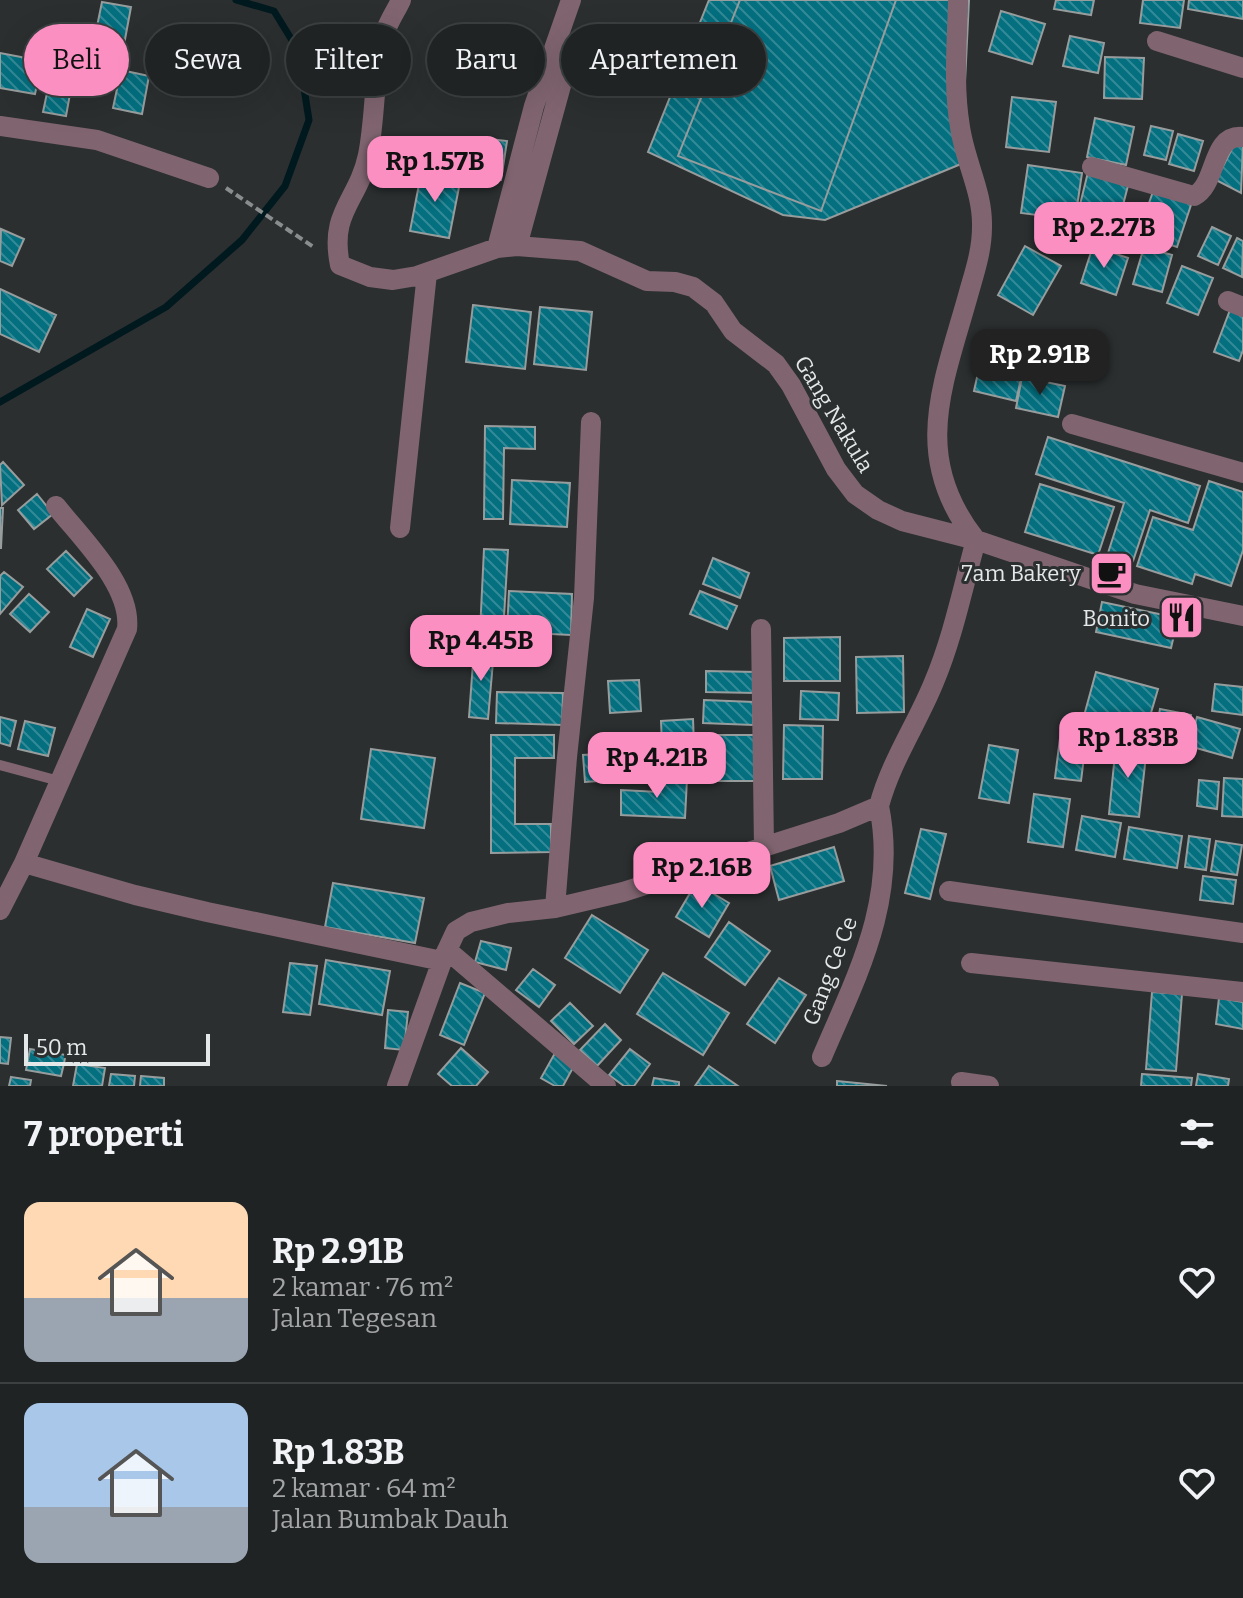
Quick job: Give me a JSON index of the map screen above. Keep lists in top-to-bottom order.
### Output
{
  "streets": {
    "street": ["Gang Nakula", "Gang Ce Ce"]
  },
  "places": {
    "cafe": ["7am Bakery"],
    "restaurant": ["Bonito"]
  },
  "scale_bar": "50 m",
  "page": {
    "chip": [
      "Beli",
      "Sewa",
      "Filter",
      "Baru",
      "Apartemen"
    ],
    "price": [
      "Rp 1.57B",
      "Rp 2.27B",
      "Rp 2.91B",
      "Rp 4.45B",
      "Rp 1.83B",
      "Rp 4.21B",
      "Rp 2.16B"
    ],
    "scale": "50 m",
    "heading": "7 properti",
    "list": [
      {
        "name": "Rp 2.91B",
        "note": "2 kamar · 76 m² · Jalan Tegesan"
      },
      {
        "name": "Rp 1.83B",
        "note": "2 kamar · 64 m² · Jalan Bumbak Dauh"
      }
    ]
  }
}
